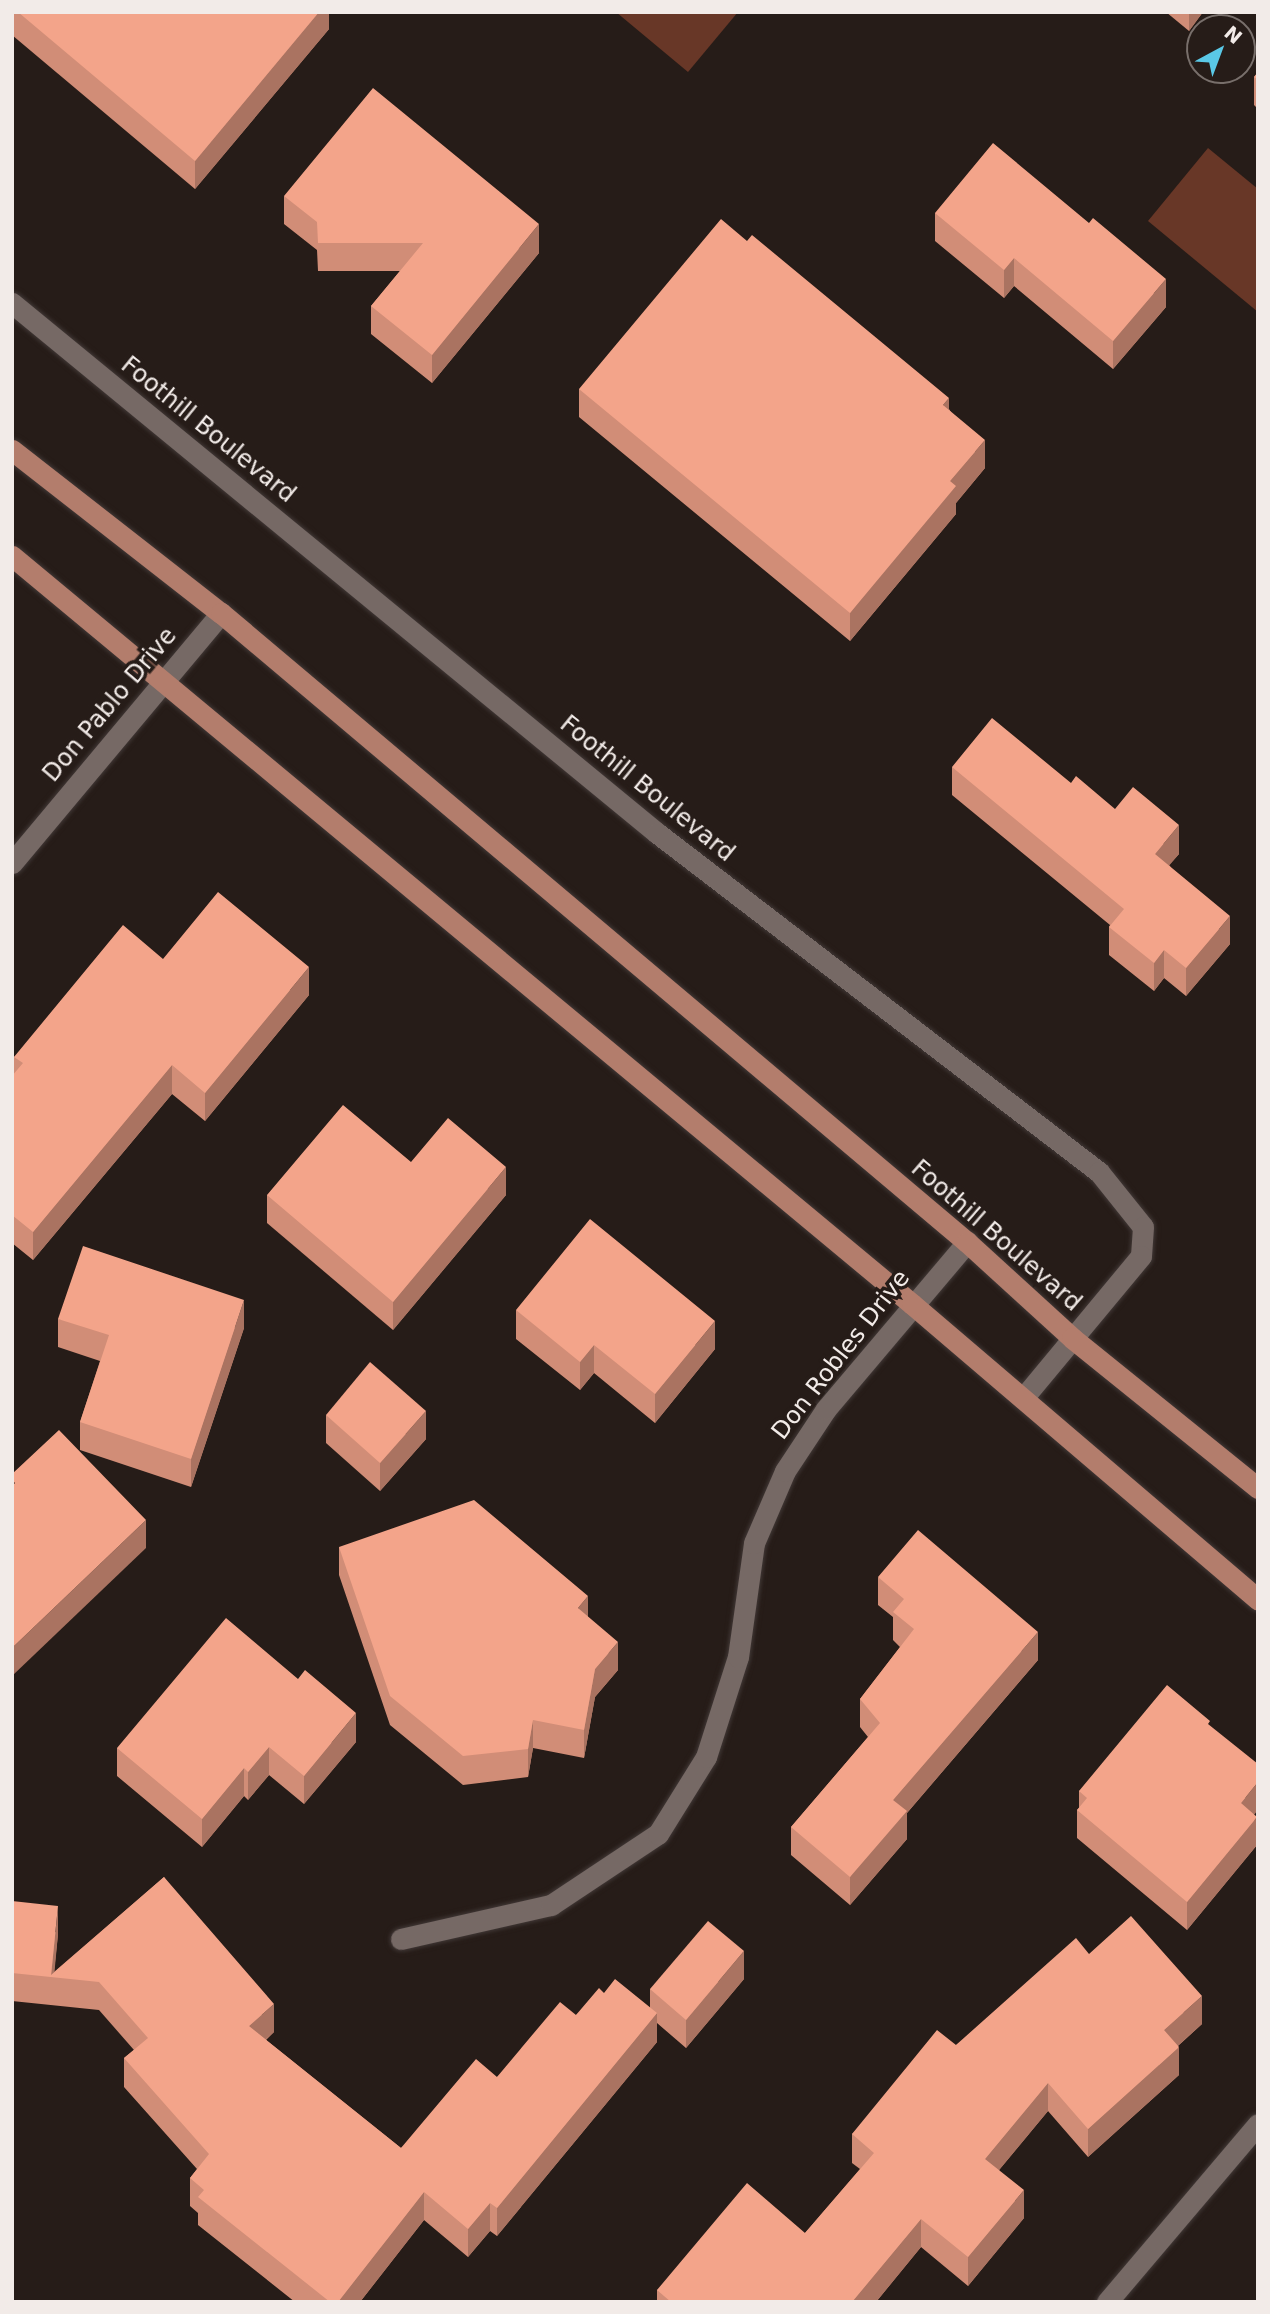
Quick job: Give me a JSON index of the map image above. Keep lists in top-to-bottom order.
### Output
{
  "streets": {
    "main road": ["Foothill Boulevard"],
    "street": ["Don Pablo Drive", "Don Robles Drive"]
  },
  "crossings": [
    ["Foothill Boulevard", "Don Pablo Drive"],
    ["Foothill Boulevard", "Don Robles Drive"]
  ],
  "north": "top right"
}
